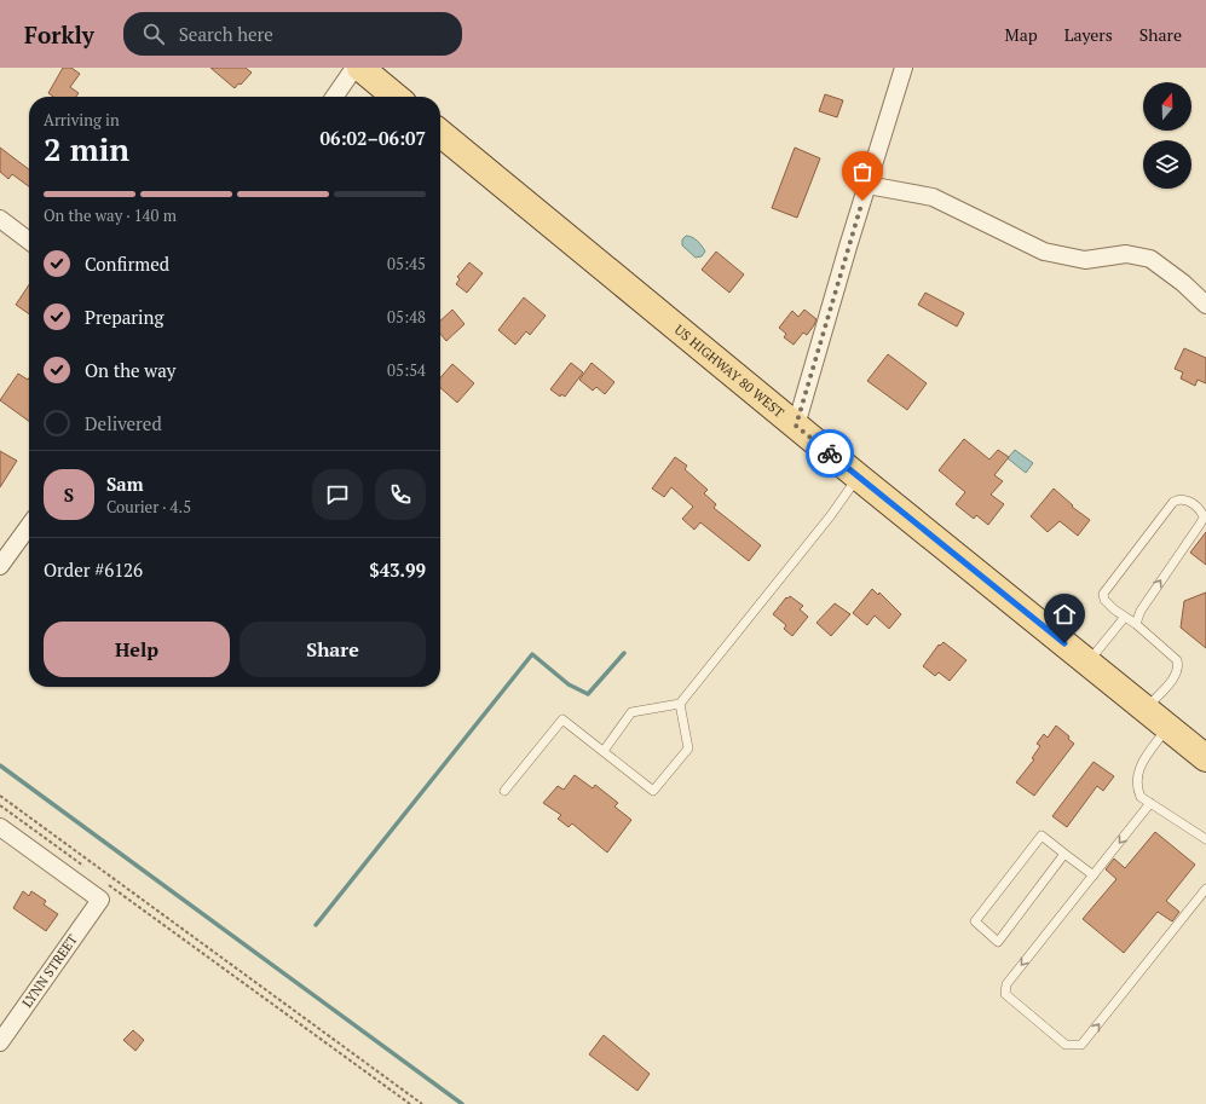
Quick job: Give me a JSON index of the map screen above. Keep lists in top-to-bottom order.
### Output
{
  "streets": {
    "main road": ["US HIGHWAY 80 WEST"],
    "street": ["LYNN STREET"]
  },
  "north": "top",
  "page": {
    "header": "Forkly",
    "search": "Search here",
    "nav": ["Map", "Layers", "Share"],
    "heading": ["2 min", "Arriving in", "06:02–06:07"],
    "panel": [
      "Sam",
      "Courier · 4.5",
      "Order #6126",
      "$43.99"
    ],
    "bar": "On the way · 140 m",
    "list": [
      ["Confirmed", "05:45"],
      ["Preparing", "05:48"],
      ["On the way", "05:54"],
      "Delivered"
    ],
    "round": "S",
    "buttons": ["Help", "Share"]
  }
}
